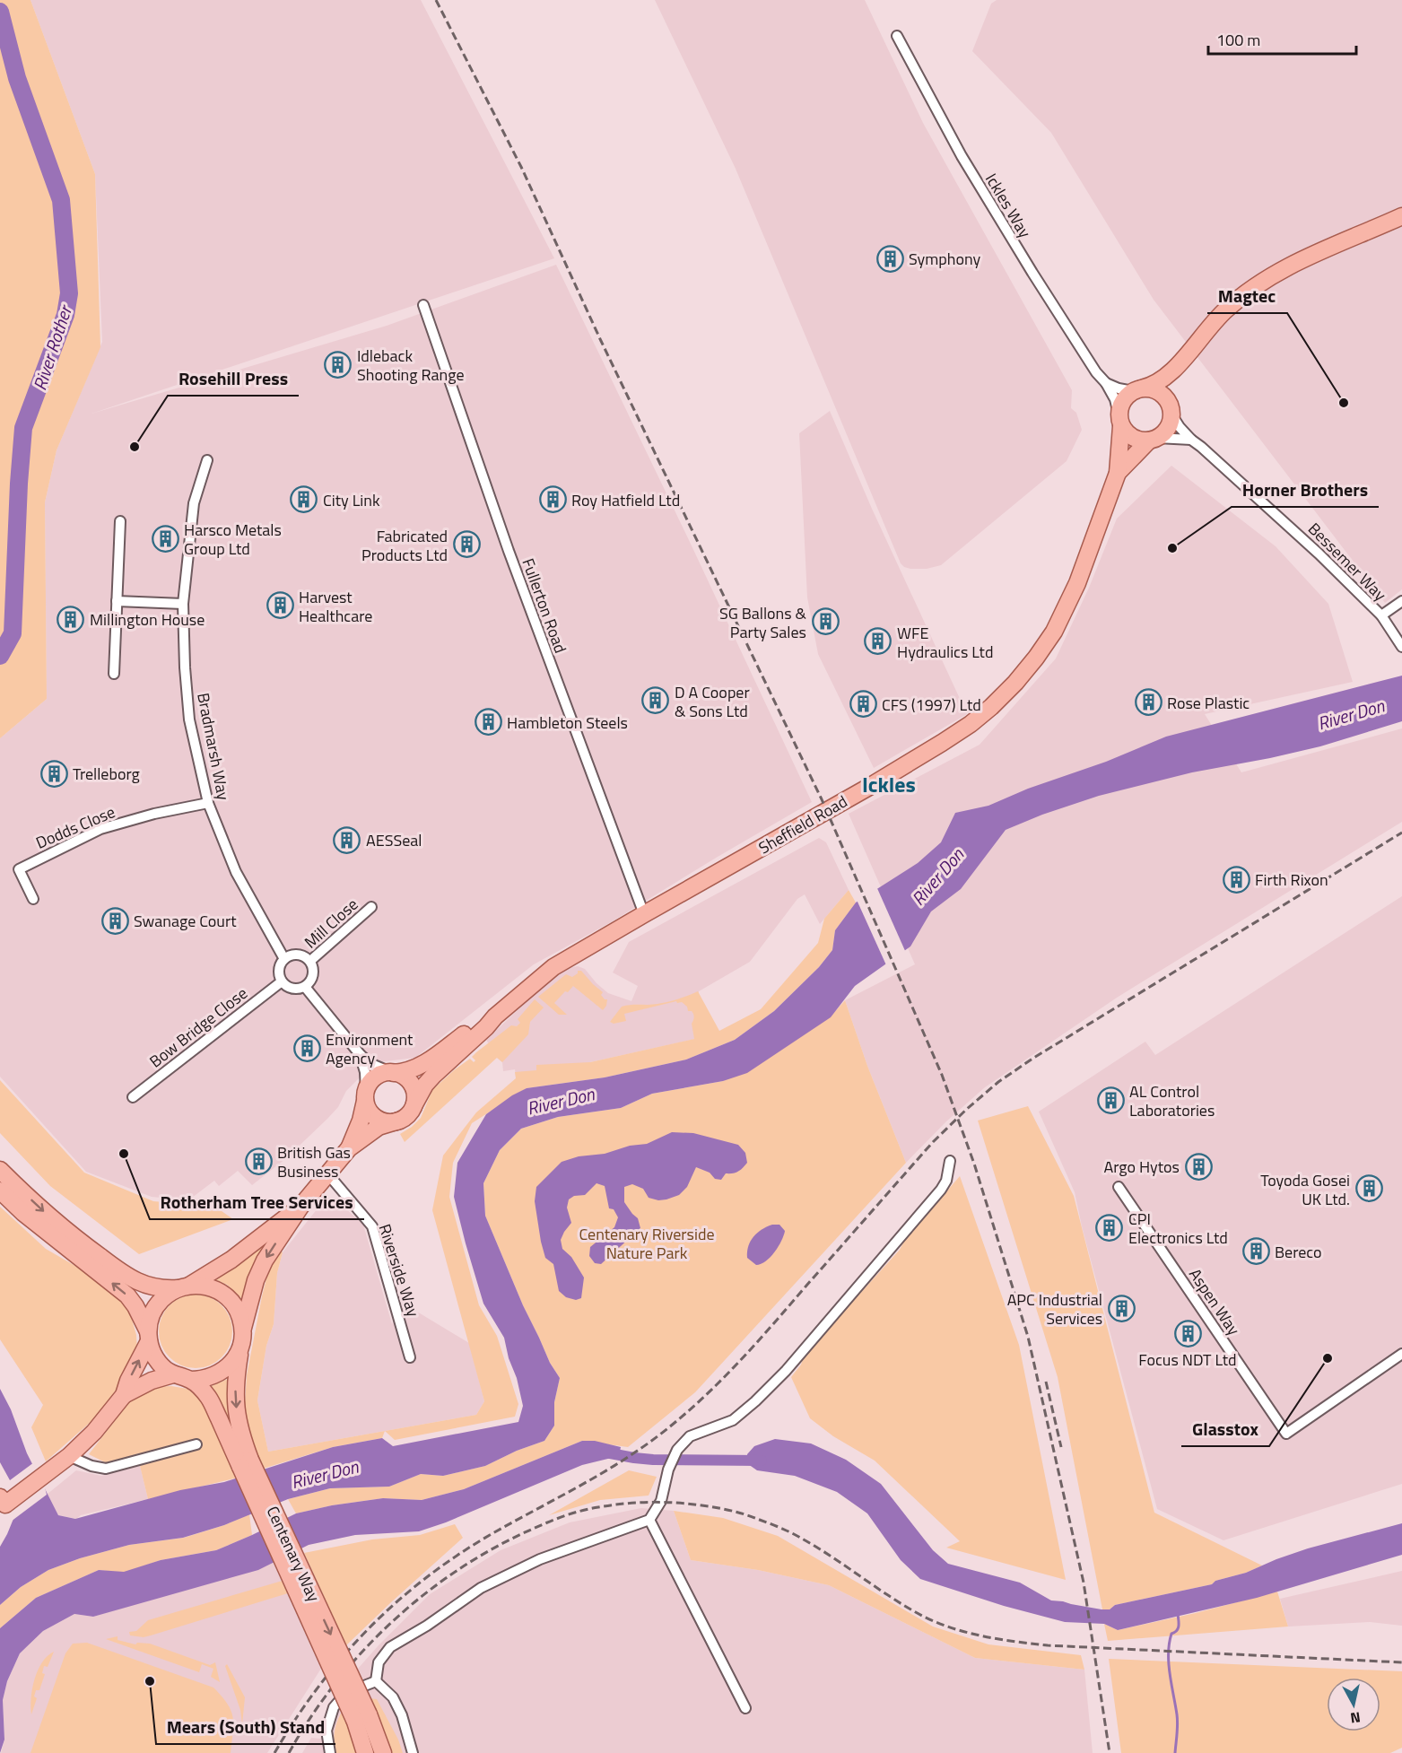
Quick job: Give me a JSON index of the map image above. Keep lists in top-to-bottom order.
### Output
{
  "streets": {
    "main road": ["Sheffield Road", "Centenary Way"],
    "street": [
      "Ickles Way",
      "Bessemer Way",
      "Fullerton Road",
      "Bradmarsh Way",
      "Dodds Close",
      "Mill Close",
      "Bow Bridge Close",
      "Riverside Way",
      "Aspen Way"
    ]
  },
  "crossings": [
    ["Ickles Way", "Bessemer Way"],
    ["Ickles Way", "Sheffield Road"],
    ["Bessemer Way", "Sheffield Road"],
    ["Fullerton Road", "Sheffield Road"],
    ["Bradmarsh Way", "Dodds Close"],
    ["Bradmarsh Way", "Mill Close"],
    ["Bradmarsh Way", "Bow Bridge Close"],
    ["Mill Close", "Bow Bridge Close"]
  ],
  "districts": ["Ickles"],
  "water": ["River Rother", "River Don"],
  "parks": ["Centenary Riverside Nature Park"],
  "places": {
    "building": [
      "Symphony",
      "Idleback Shooting Range",
      "City Link",
      "Roy Hatfield Ltd",
      "Harsco Metals Group Ltd",
      "Fabricated Products Ltd",
      "Harvest Healthcare",
      "Millington House",
      "SG Ballons & Party Sales",
      "WFE Hydraulics Ltd",
      "D A Cooper & Sons Ltd",
      "Rose Plastic",
      "CFS (1997) Ltd",
      "Hambleton Steels",
      "Trelleborg",
      "AESSeal",
      "Firth Rixon",
      "Swanage Court",
      "Environment Agency",
      "AL Control Laboratories",
      "British Gas Business",
      "Argo Hytos",
      "Toyoda Gosei UK Ltd.",
      "CPI Electronics Ltd",
      "Bereco",
      "APC Industrial Services",
      "Focus NDT Ltd"
    ],
    "other": [
      "Magtec",
      "Rosehill Press",
      "Horner Brothers",
      "Rotherham Tree Services",
      "Glasstox",
      "Mears (South) Stand"
    ]
  },
  "scale_bar": "100 m",
  "north": "bottom"
}
